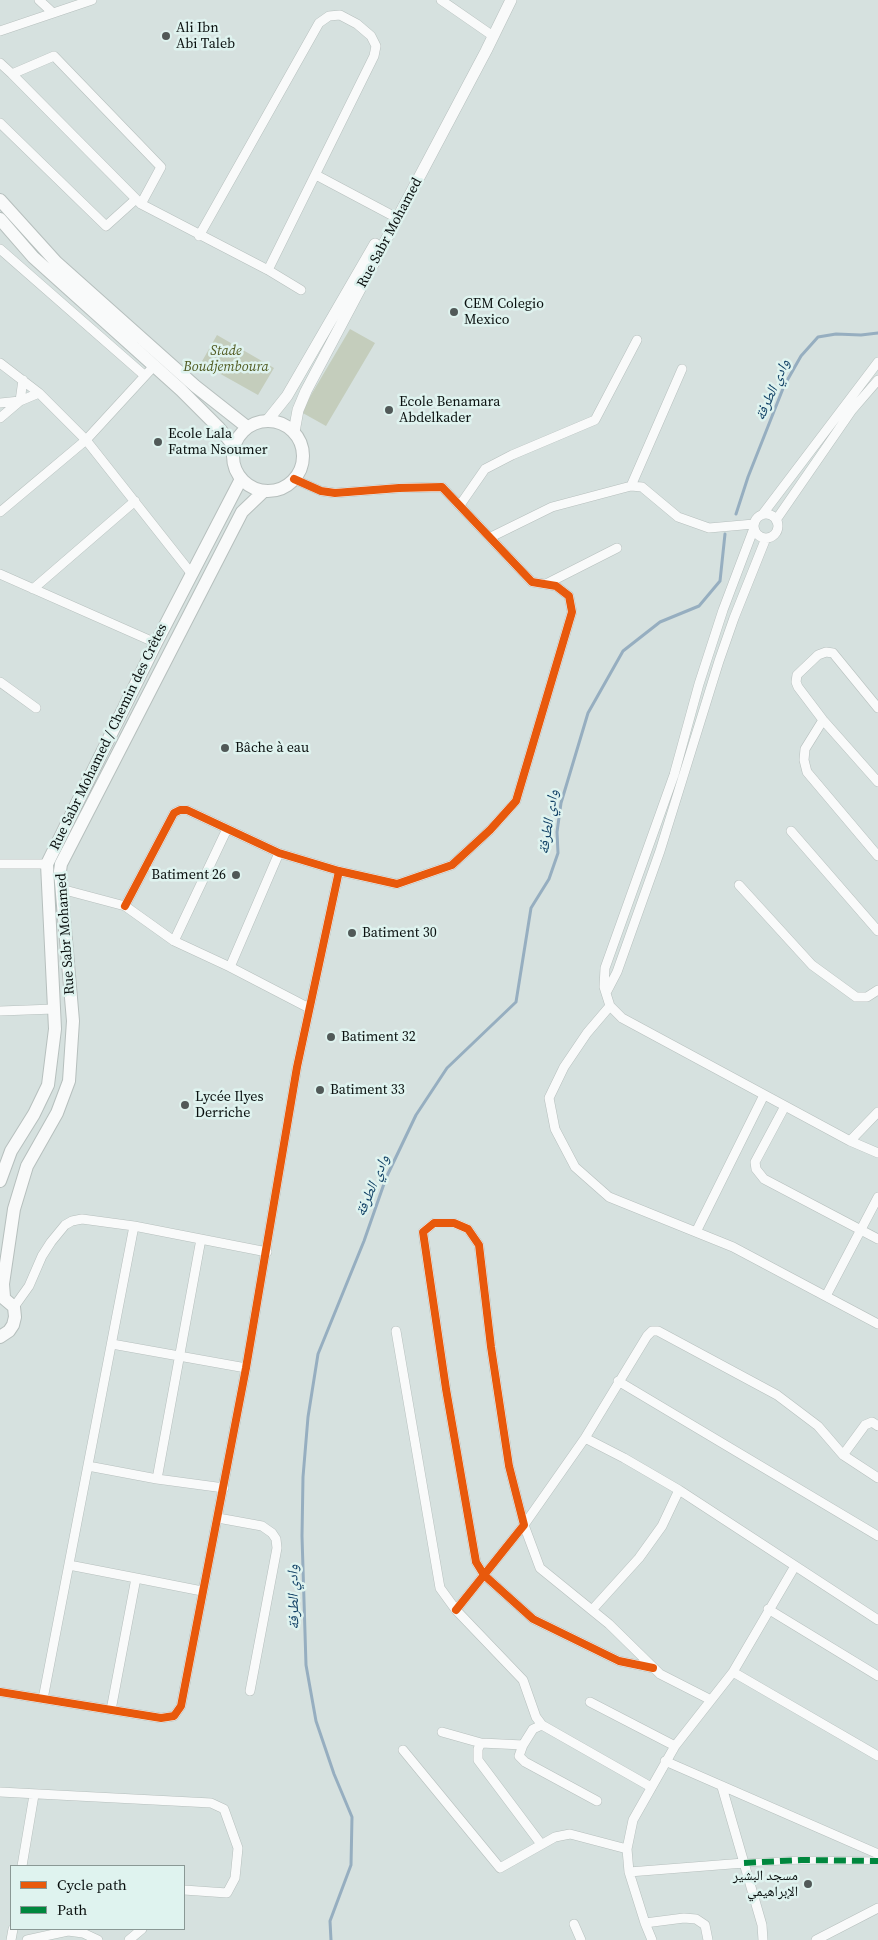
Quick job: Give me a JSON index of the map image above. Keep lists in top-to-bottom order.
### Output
{
  "streets": {
    "main road": ["Rue Sabr Mohamed", "Rue Sabr Mohamed / Chemin des Crêtes"]
  },
  "crossings": [
    ["Rue Sabr Mohamed", "Rue Sabr Mohamed / Chemin des Crêtes"]
  ],
  "water": ["وادي الطرفة"],
  "parks": ["Stade Boudjemboura"],
  "places": [
    "Ali Ibn Abi Taleb",
    "CEM Colegio Mexico",
    "Ecole Benamara Abdelkader",
    "Ecole Lala Fatma Nsoumer",
    "Bâche à eau",
    "Batiment 26",
    "Batiment 30",
    "Batiment 32",
    "Batiment 33",
    "Lycée Ilyes Derriche",
    "مسجد البشير الإبراهيمي"
  ],
  "legend": ["Cycle path", "Path"]
}
